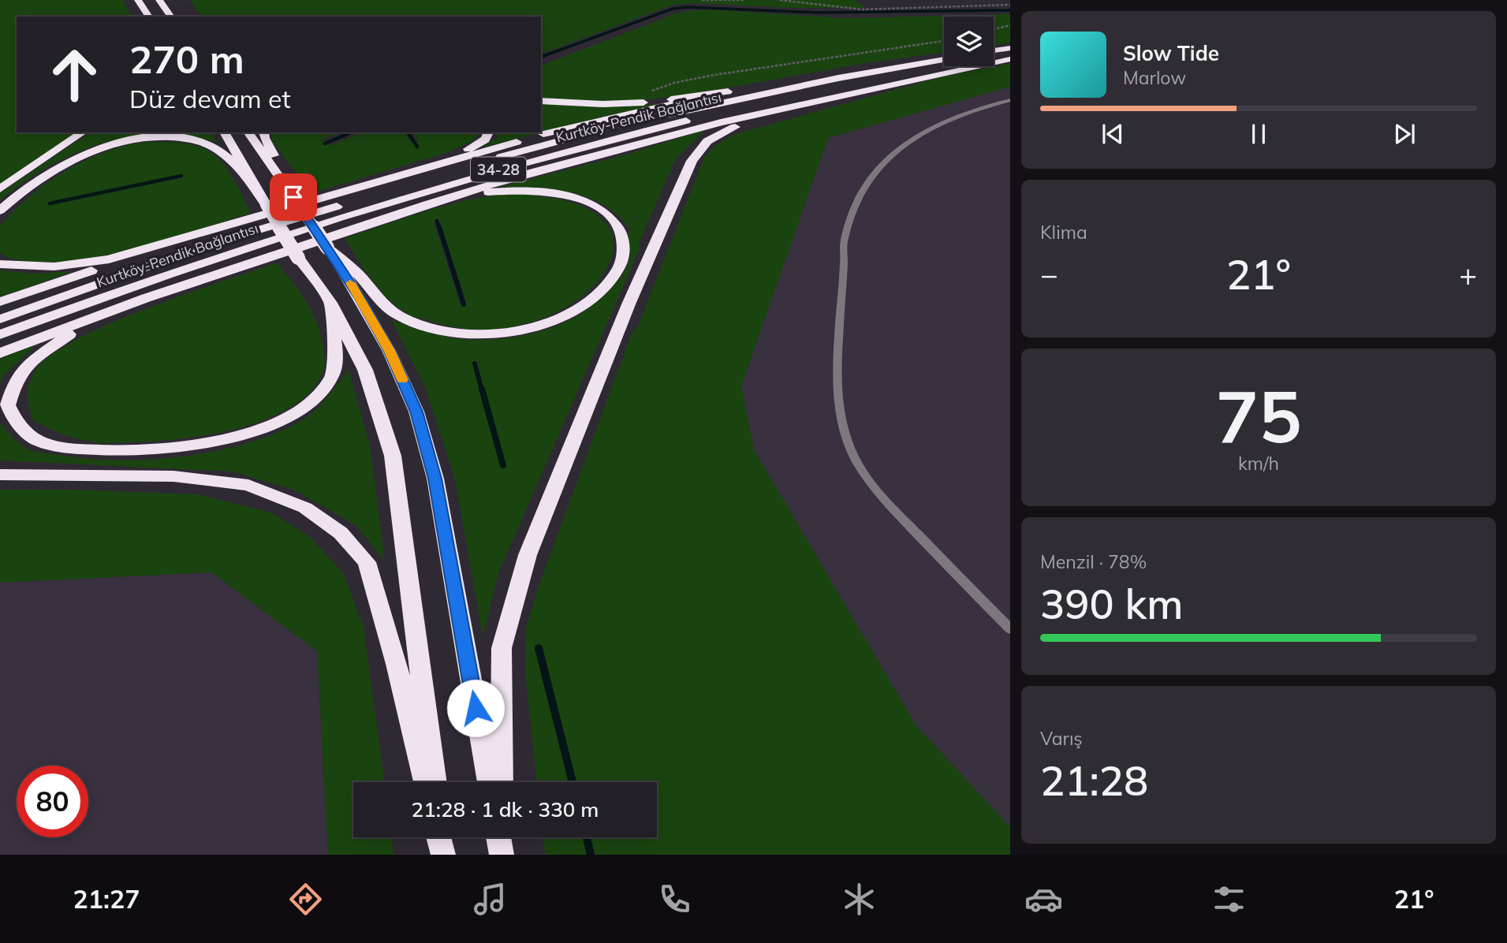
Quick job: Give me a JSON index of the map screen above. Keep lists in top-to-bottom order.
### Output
{
  "streets": {
    "highway": ["Kurtköy-Pendik Bağlantısı", "34-28"]
  },
  "page": {
    "turn": ["270 m", "Düz devam et"],
    "song": ["Slow Tide", "Marlow"],
    "tile": [
      "Klima",
      ["75", "km/h"],
      ["Menzil · 78%", "390 km"],
      ["Varış", "21:28"]
    ],
    "heat": ["−", "21°", "+"],
    "limit": "80",
    "trip": "21:28 · 1 dk · 330 m",
    "tabs": ["21:27", "21°"]
  }
}
